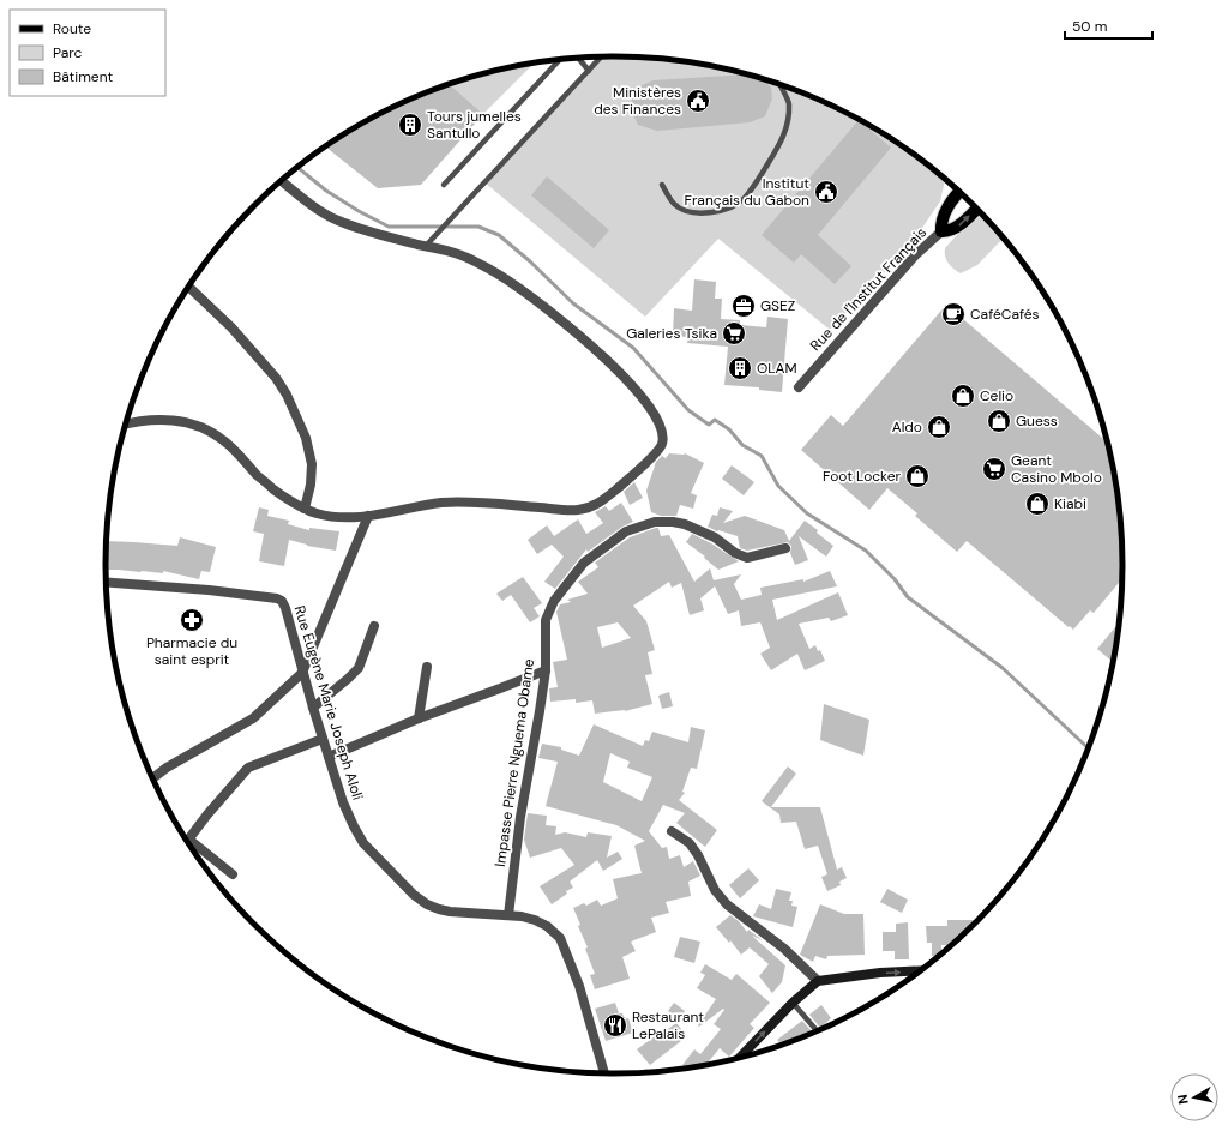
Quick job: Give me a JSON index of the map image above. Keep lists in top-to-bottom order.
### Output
{
  "streets": {
    "street": ["Rue de l'Institut Français", "Rue Eugène Marie Joseph Aloli", "Impasse Pierre Nguema Obame"]
  },
  "crossings": [
    ["Rue Eugène Marie Joseph Aloli", "Impasse Pierre Nguema Obame"]
  ],
  "places": {
    "public building": ["Ministères des Finances", "Institut Français du Gabon"],
    "building": ["Tours jumelles Santullo", "OLAM"],
    "office": ["GSEZ"],
    "cafe": ["CaféCafés"],
    "supermarket": ["Galeries Tsika", "Geant Casino Mbolo"],
    "shop": [
      "Celio",
      "Guess",
      "Aldo",
      "Foot Locker",
      "Kiabi"
    ],
    "pharmacy": ["Pharmacie du saint esprit"],
    "restaurant": ["Restaurant LePalais"]
  },
  "legend": ["Route", "Parc", "Bâtiment"],
  "scale_bar": "50 m",
  "north": "left"
}
